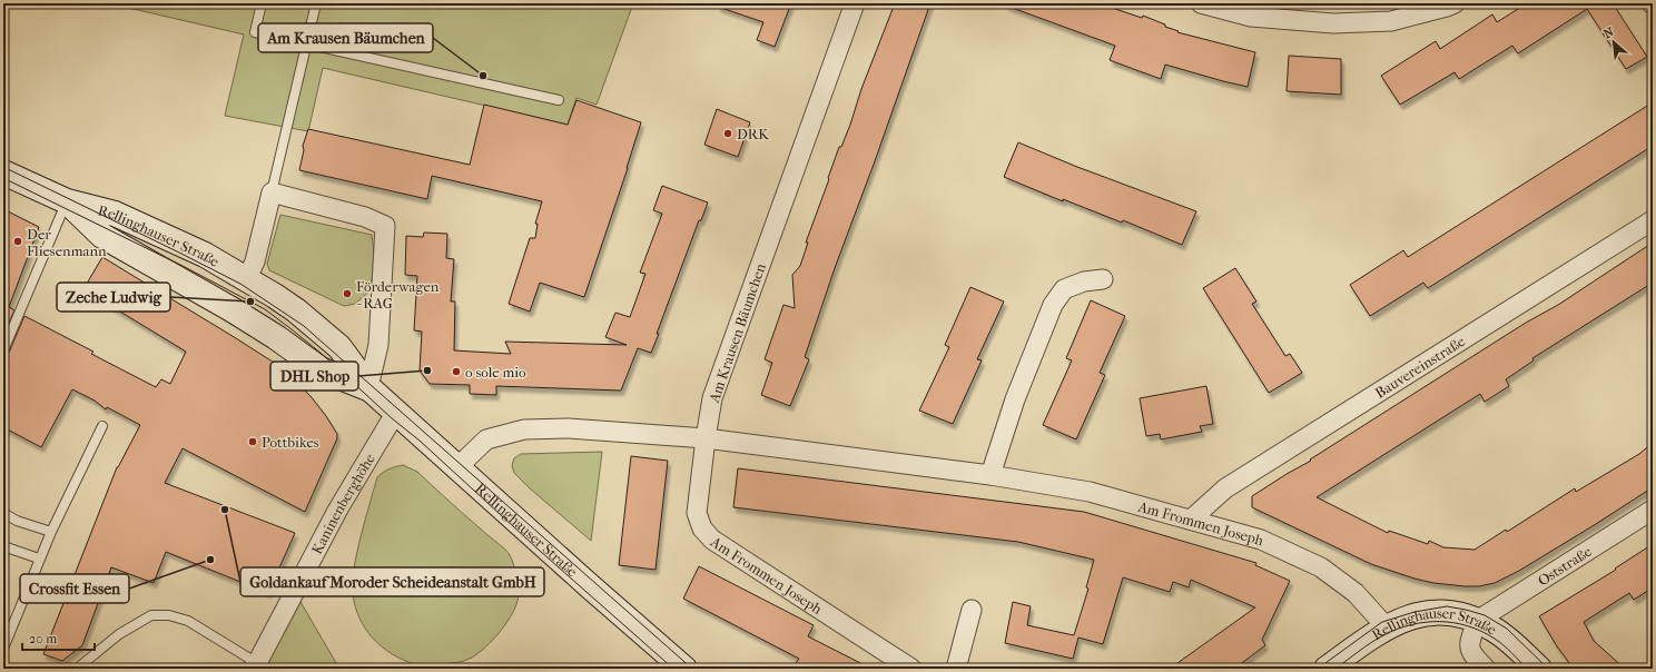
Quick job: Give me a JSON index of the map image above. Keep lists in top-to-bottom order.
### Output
{
  "streets": {
    "main road": ["Rellinghauser Straße"],
    "street": [
      "Am Krausen Bäumchen",
      "Bauvereinstraße",
      "Kaninenberghöhe",
      "Am Frommen Joseph",
      "Oststraße"
    ]
  },
  "crossings": [
    ["Rellinghauser Straße", "Kaninenberghöhe"],
    ["Rellinghauser Straße", "Am Frommen Joseph"],
    ["Rellinghauser Straße", "Oststraße"],
    ["Am Krausen Bäumchen", "Am Frommen Joseph"],
    ["Bauvereinstraße", "Am Frommen Joseph"]
  ],
  "places": [
    "Am Krausen Bäumchen",
    "DRK",
    "Der Fliesenmann",
    "Förderwagen - RAG",
    "Zeche Ludwig",
    "DHL Shop",
    "o sole mio",
    "Pottbikes",
    "Goldankauf Moroder Scheideanstalt GmbH",
    "Crossfit Essen"
  ],
  "scale_bar": "20 m",
  "north": "top left"
}
